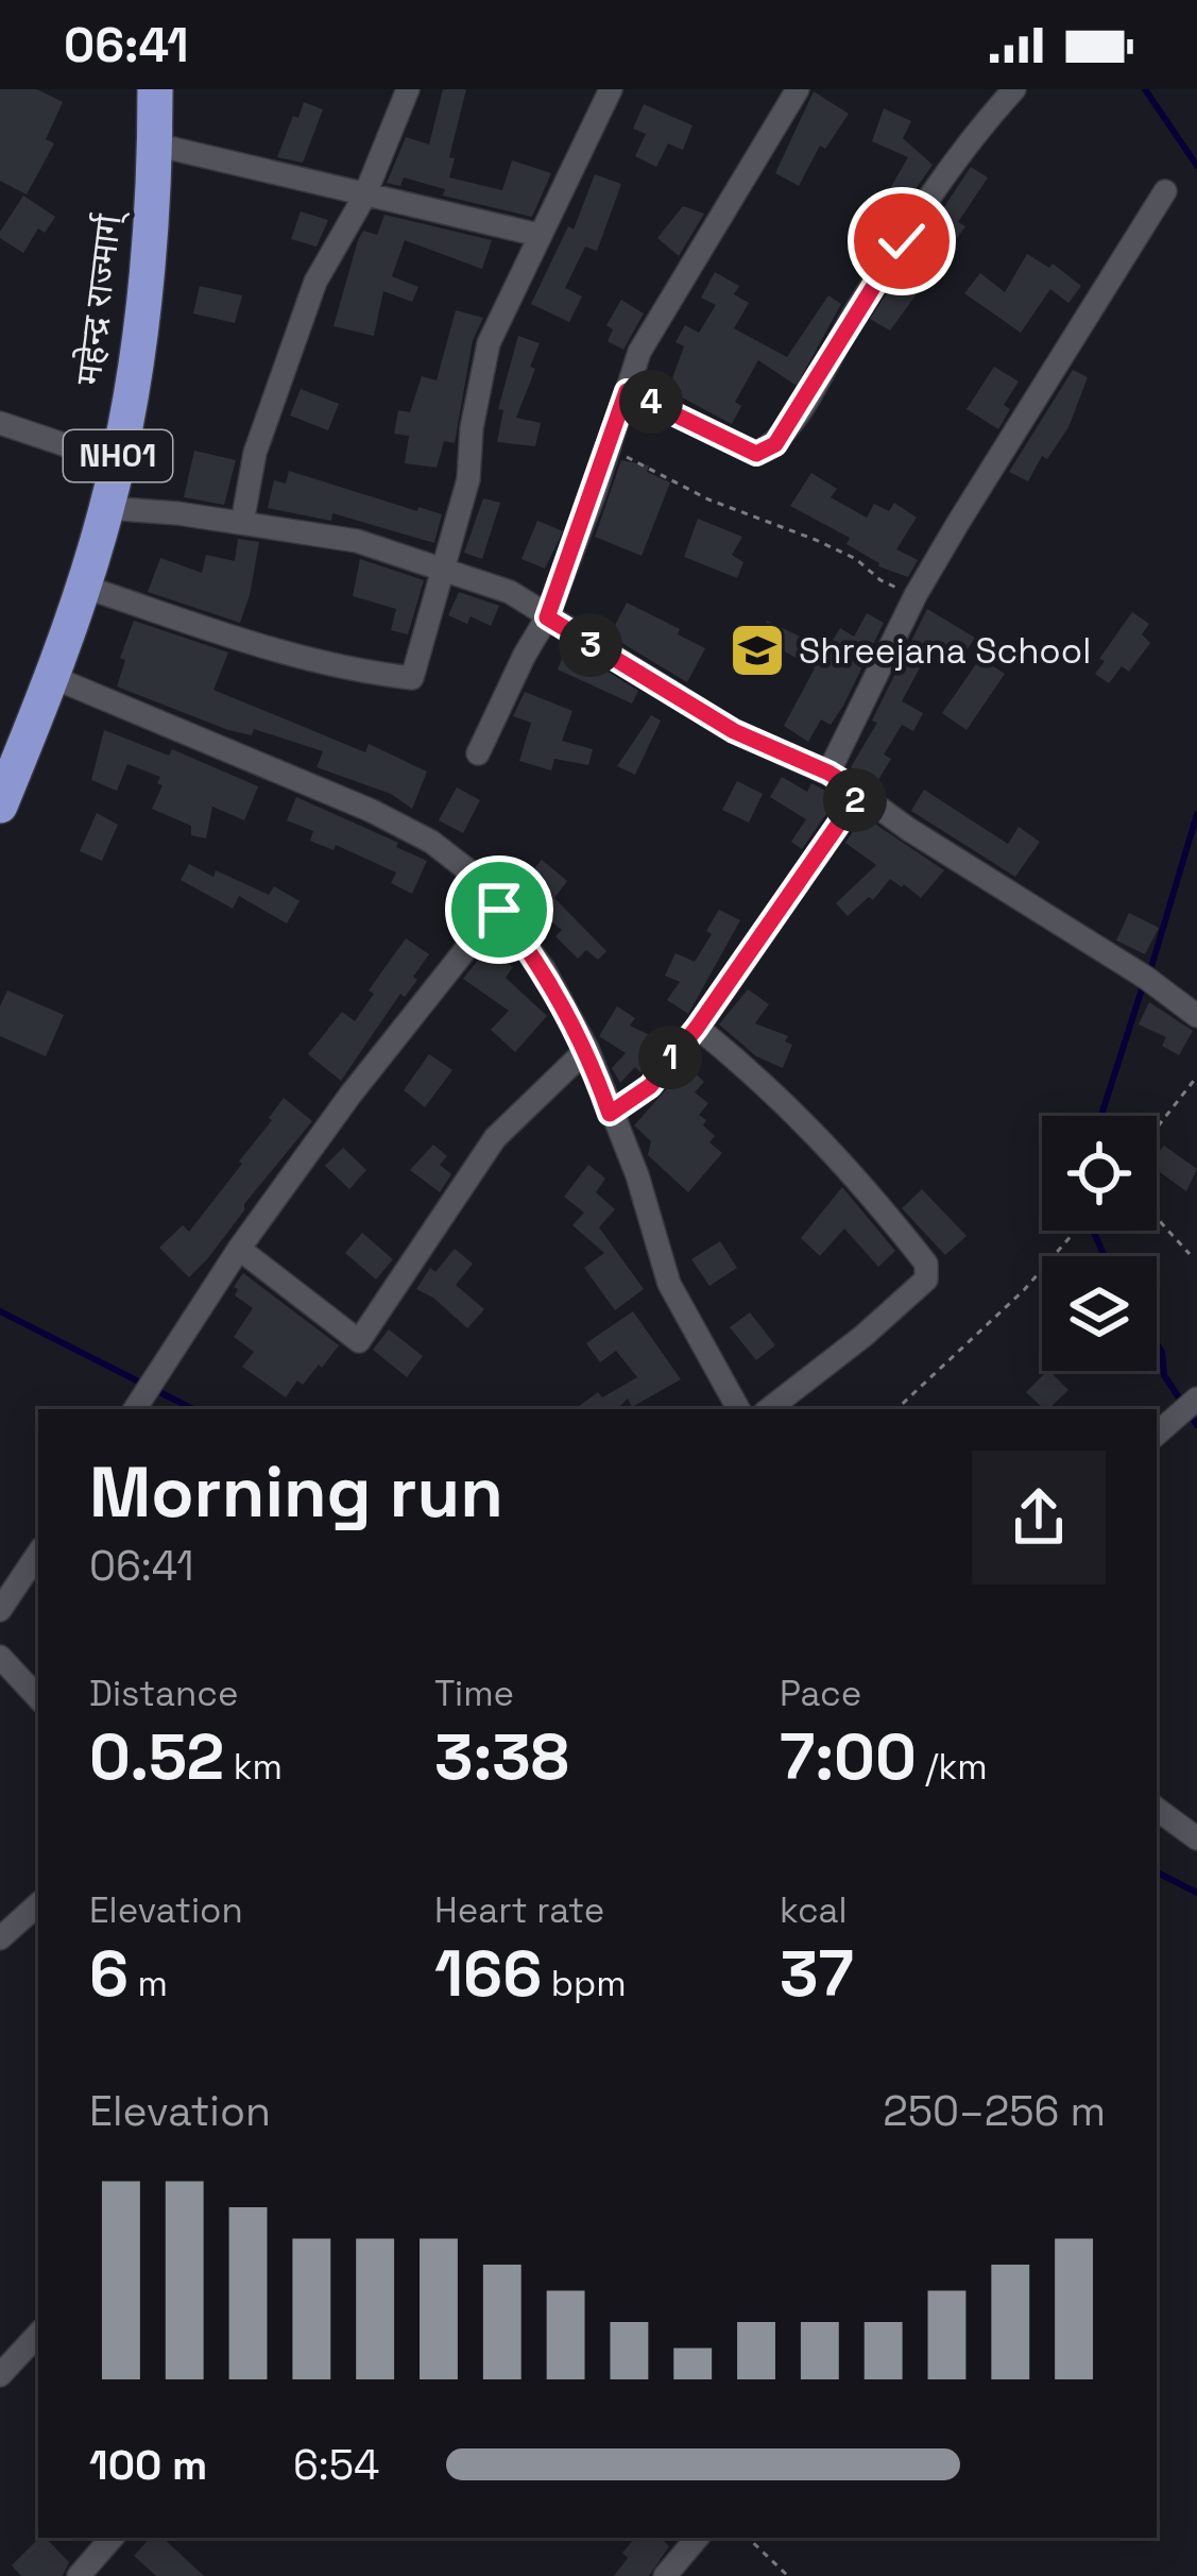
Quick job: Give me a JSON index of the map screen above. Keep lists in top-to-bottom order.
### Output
{
  "streets": {
    "highway": ["महेन्द्र राज्मार्ग्", "NH01"]
  },
  "places": {
    "school or university": ["Shreejana School"]
  },
  "page": {
    "status": "06:41",
    "pins": [
      "4",
      "3",
      "2",
      "1"
    ],
    "heading": ["Morning run", "06:41"],
    "stats": [
      ["Distance", "0.52 km"],
      ["Time", "3:38"],
      ["Pace", "7:00 /km"],
      ["Elevation", "6 m"],
      ["Heart rate", "166 bpm"],
      ["kcal", "37"]
    ],
    "chart": ["Elevation", "250–256 m"],
    "list": [
      {
        "name": "100 m",
        "note": "6:54"
      }
    ]
  }
}
